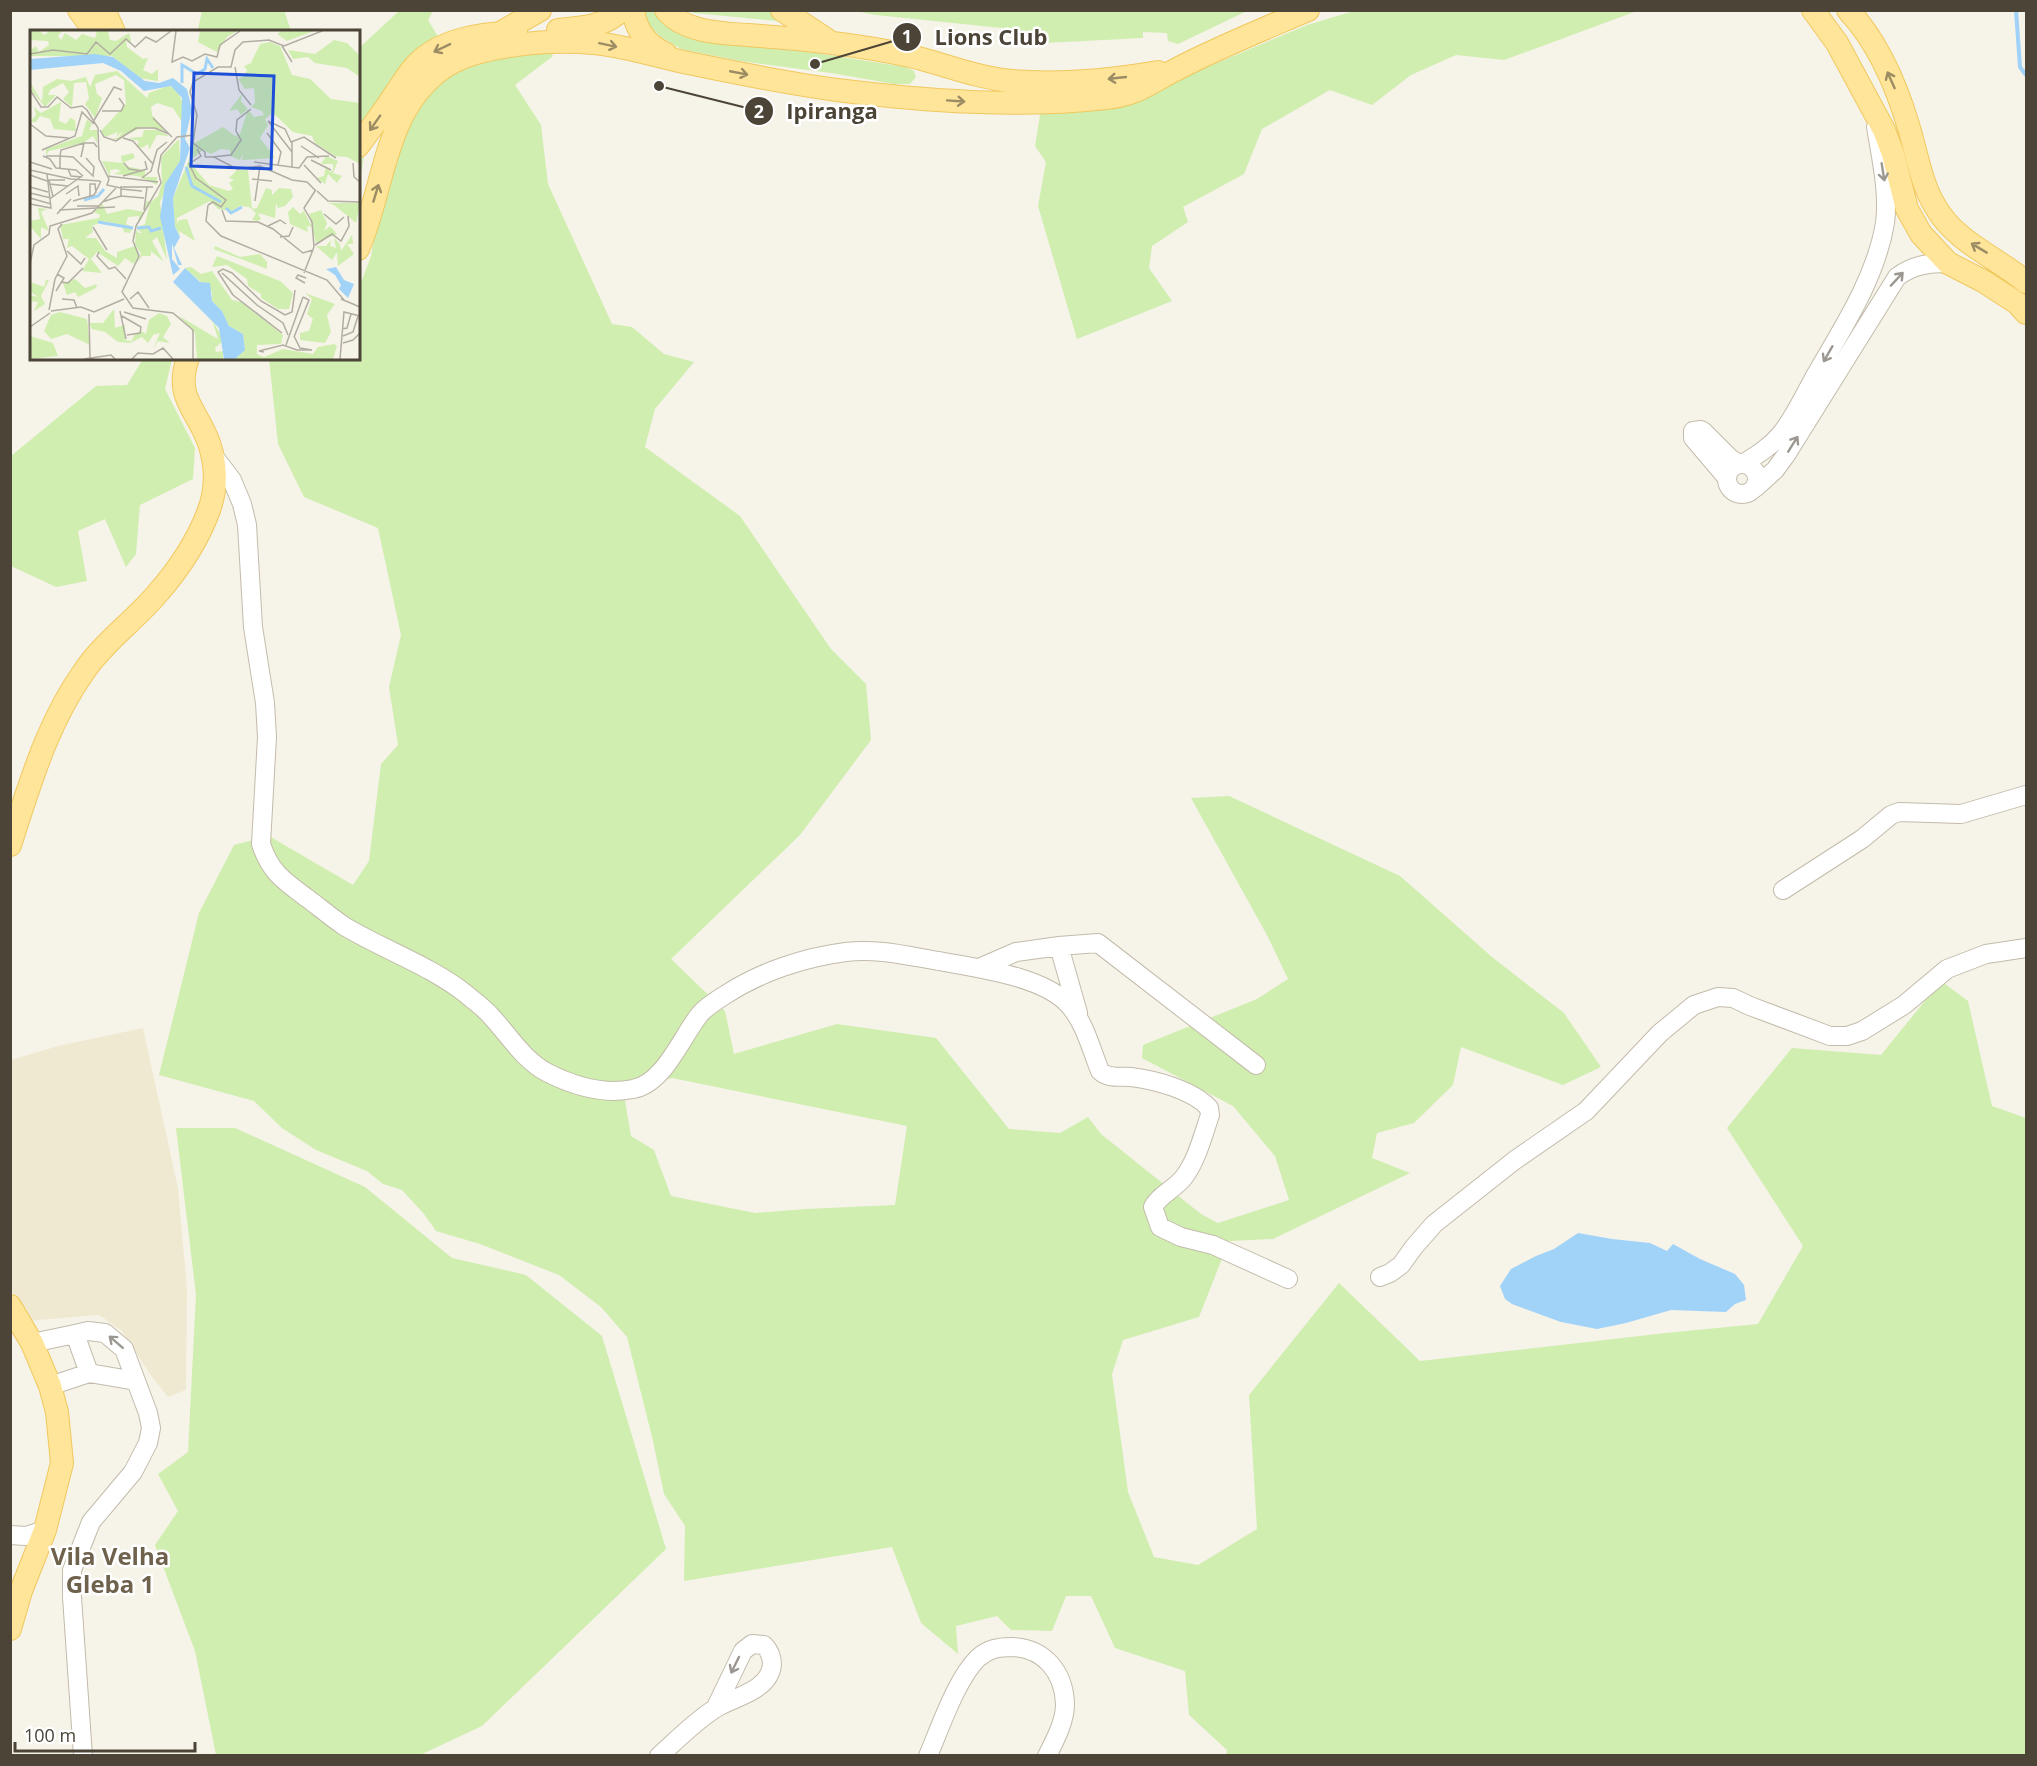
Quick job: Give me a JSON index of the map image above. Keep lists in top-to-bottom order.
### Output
{
  "districts": ["Vila Velha Gleba 1"],
  "places": ["Lions Club", "Ipiranga"],
  "scale_bar": "100 m"
}
